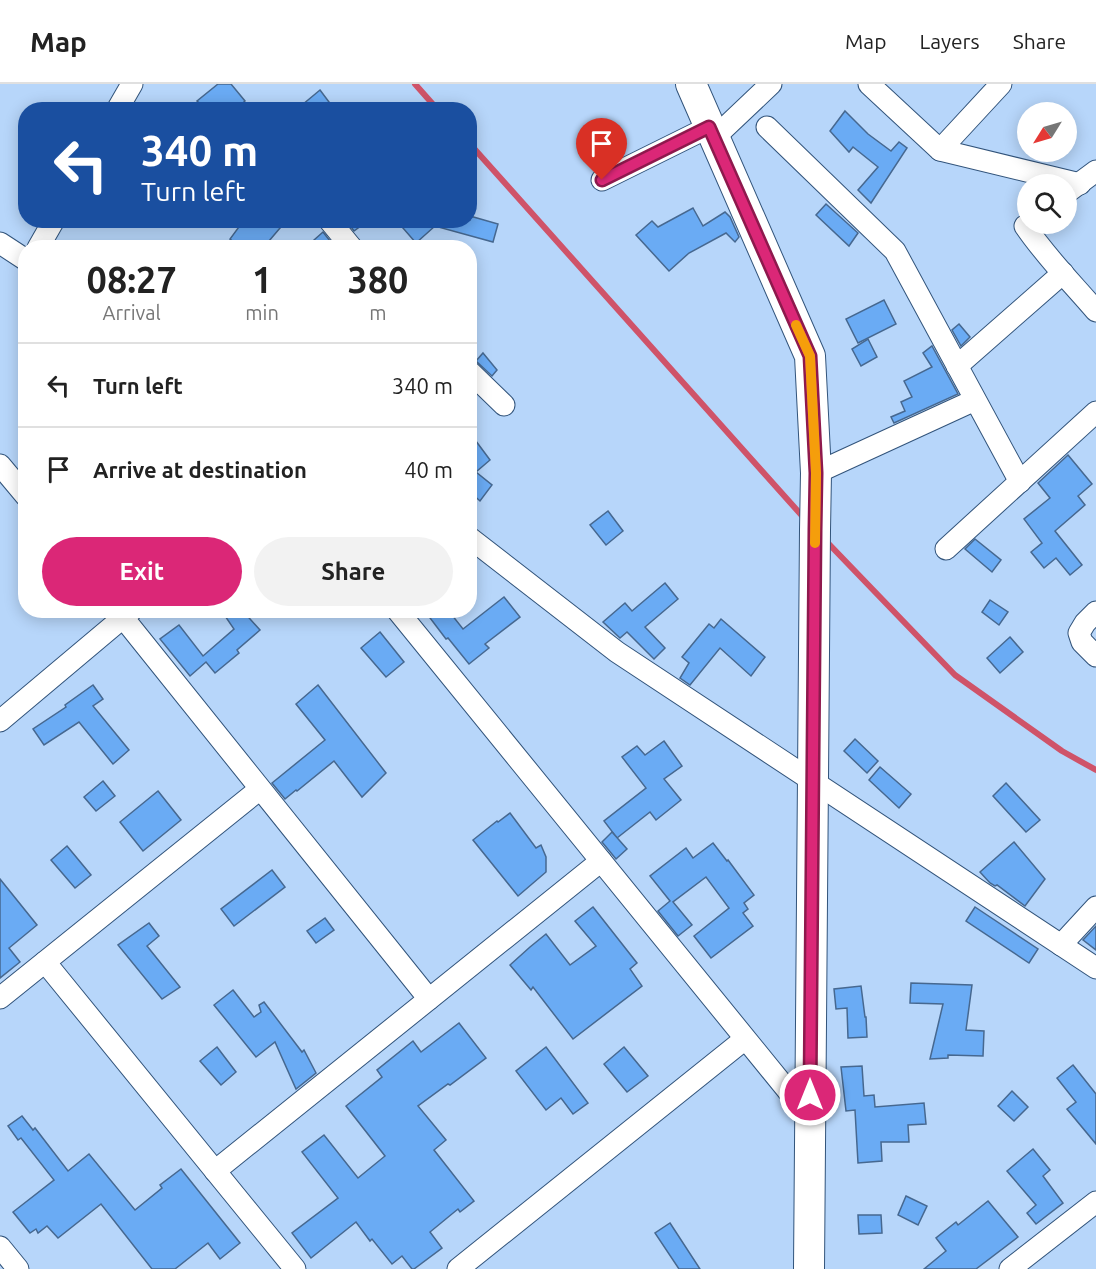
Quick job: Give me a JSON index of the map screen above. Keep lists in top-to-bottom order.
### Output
{
  "north": "bottom left",
  "page": {
    "header": "Map",
    "nav": ["Map", "Layers", "Share"],
    "turn": ["340 m", "Turn left"],
    "eta": [
      "08:27",
      "Arrival",
      "1",
      "min",
      "380",
      "m"
    ],
    "list": [
      {
        "name": "Turn left",
        "value": "340 m"
      },
      {
        "name": "Arrive at destination",
        "value": "40 m"
      }
    ],
    "buttons": ["Exit", "Share"]
  }
}
